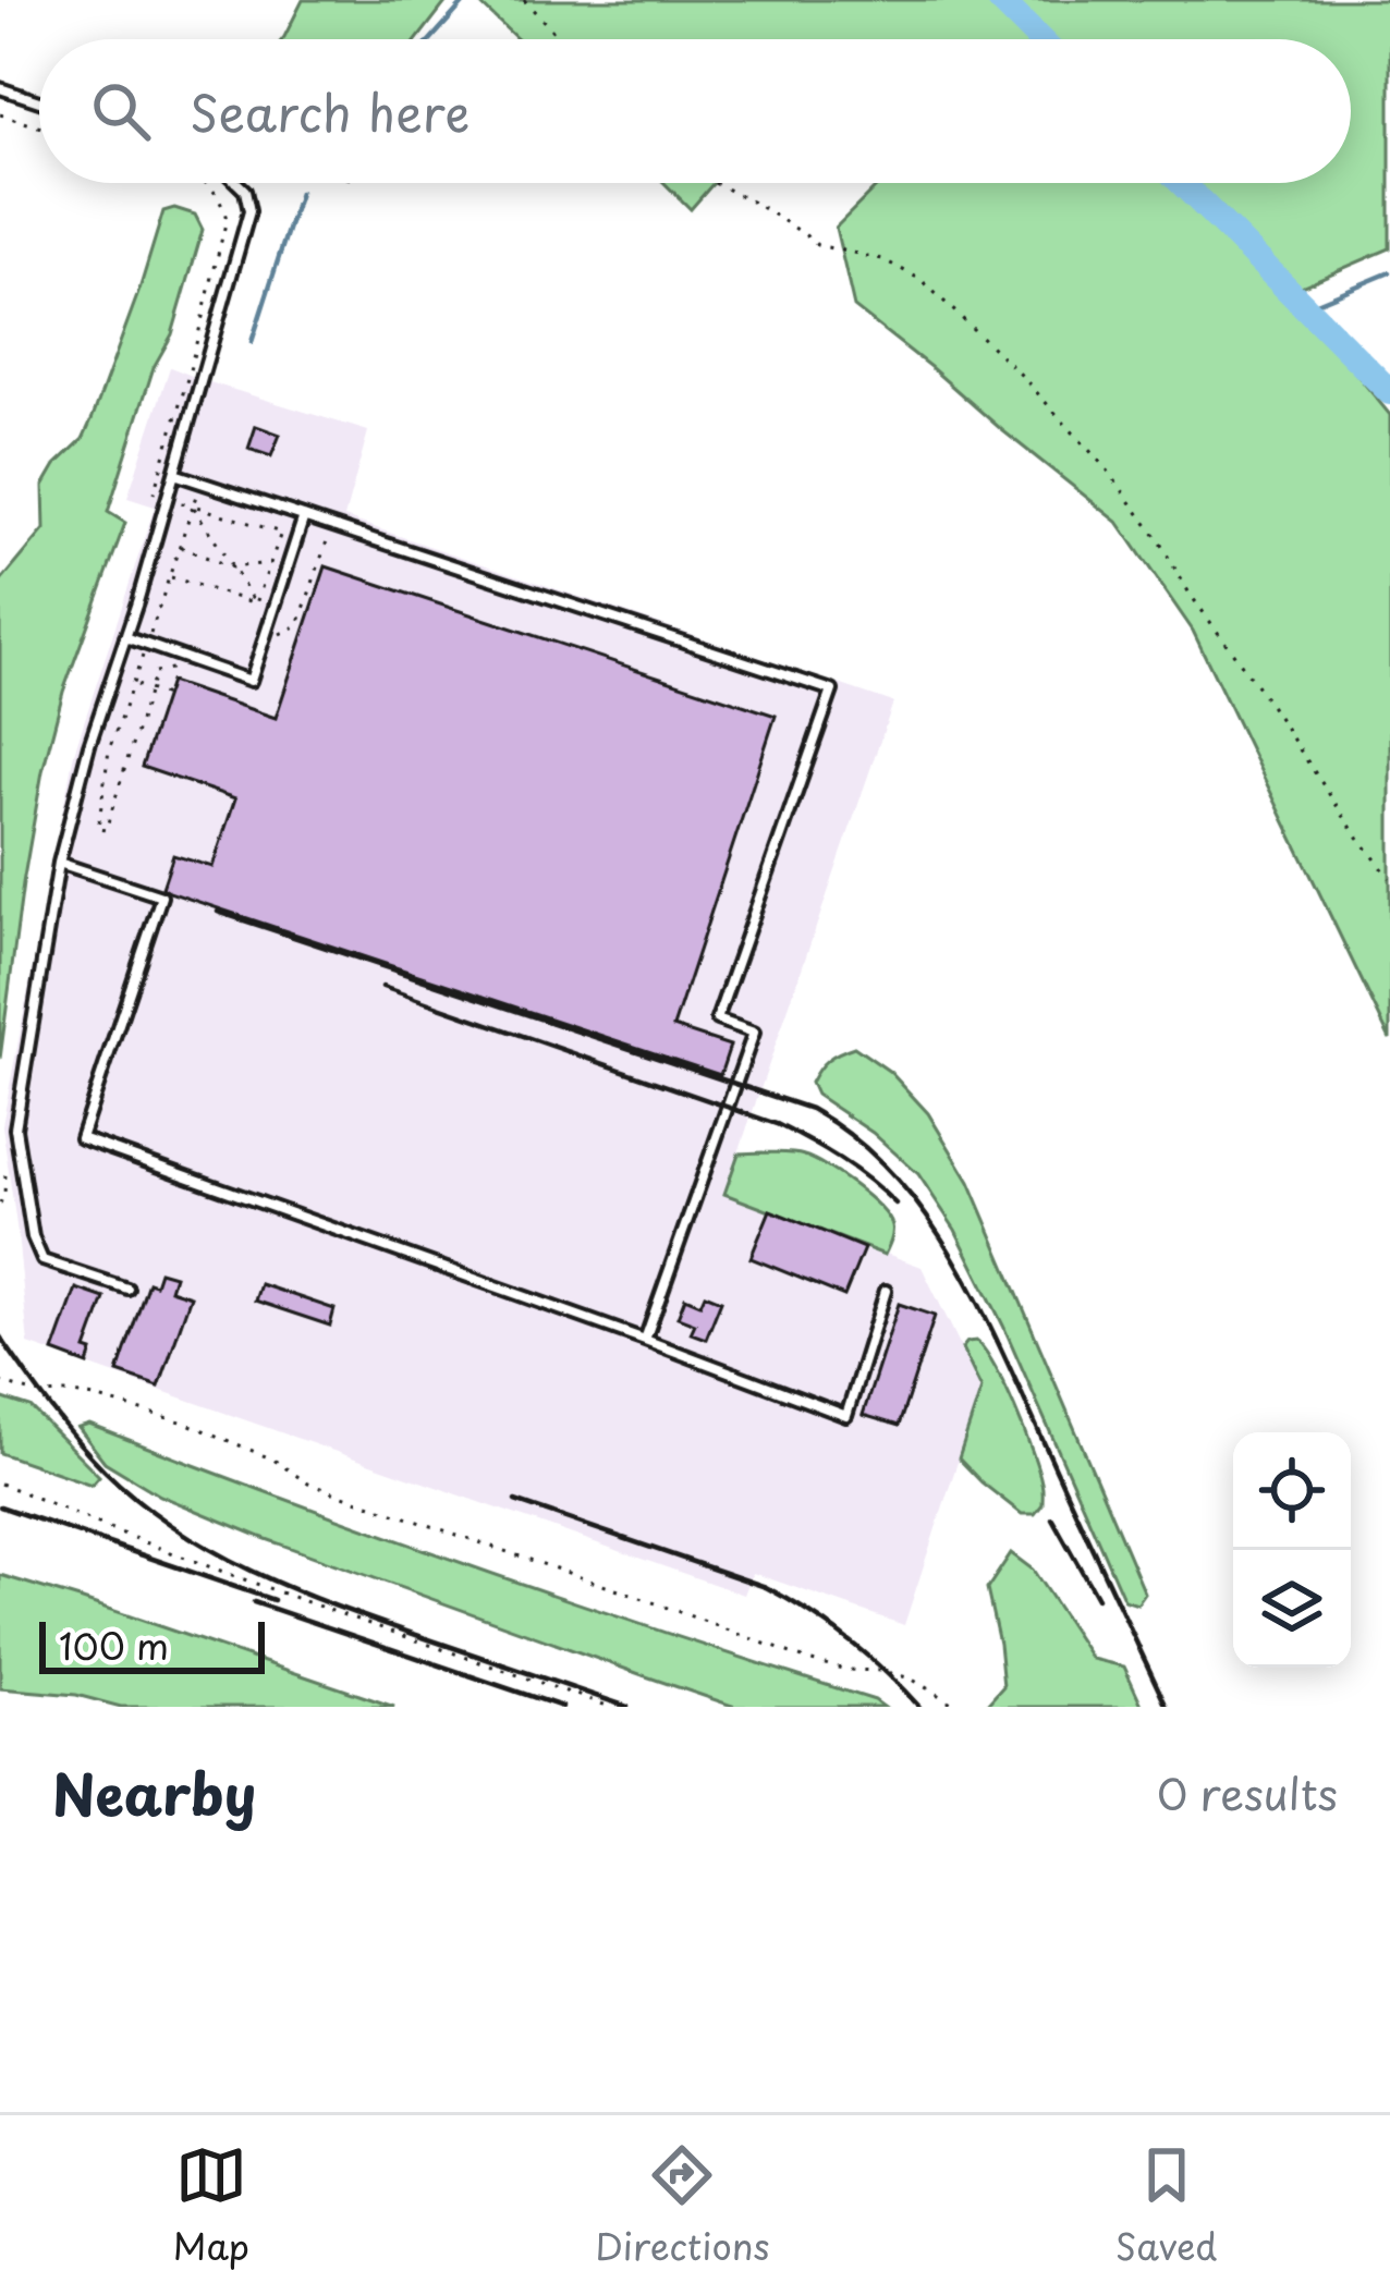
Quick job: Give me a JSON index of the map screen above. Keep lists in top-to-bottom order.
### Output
{
  "scale_bar": "100 m",
  "page": {
    "search": "Search here",
    "scale": "100 m",
    "heading": ["Nearby", "0 results"],
    "nav": ["Map", "Directions", "Saved"]
  }
}
